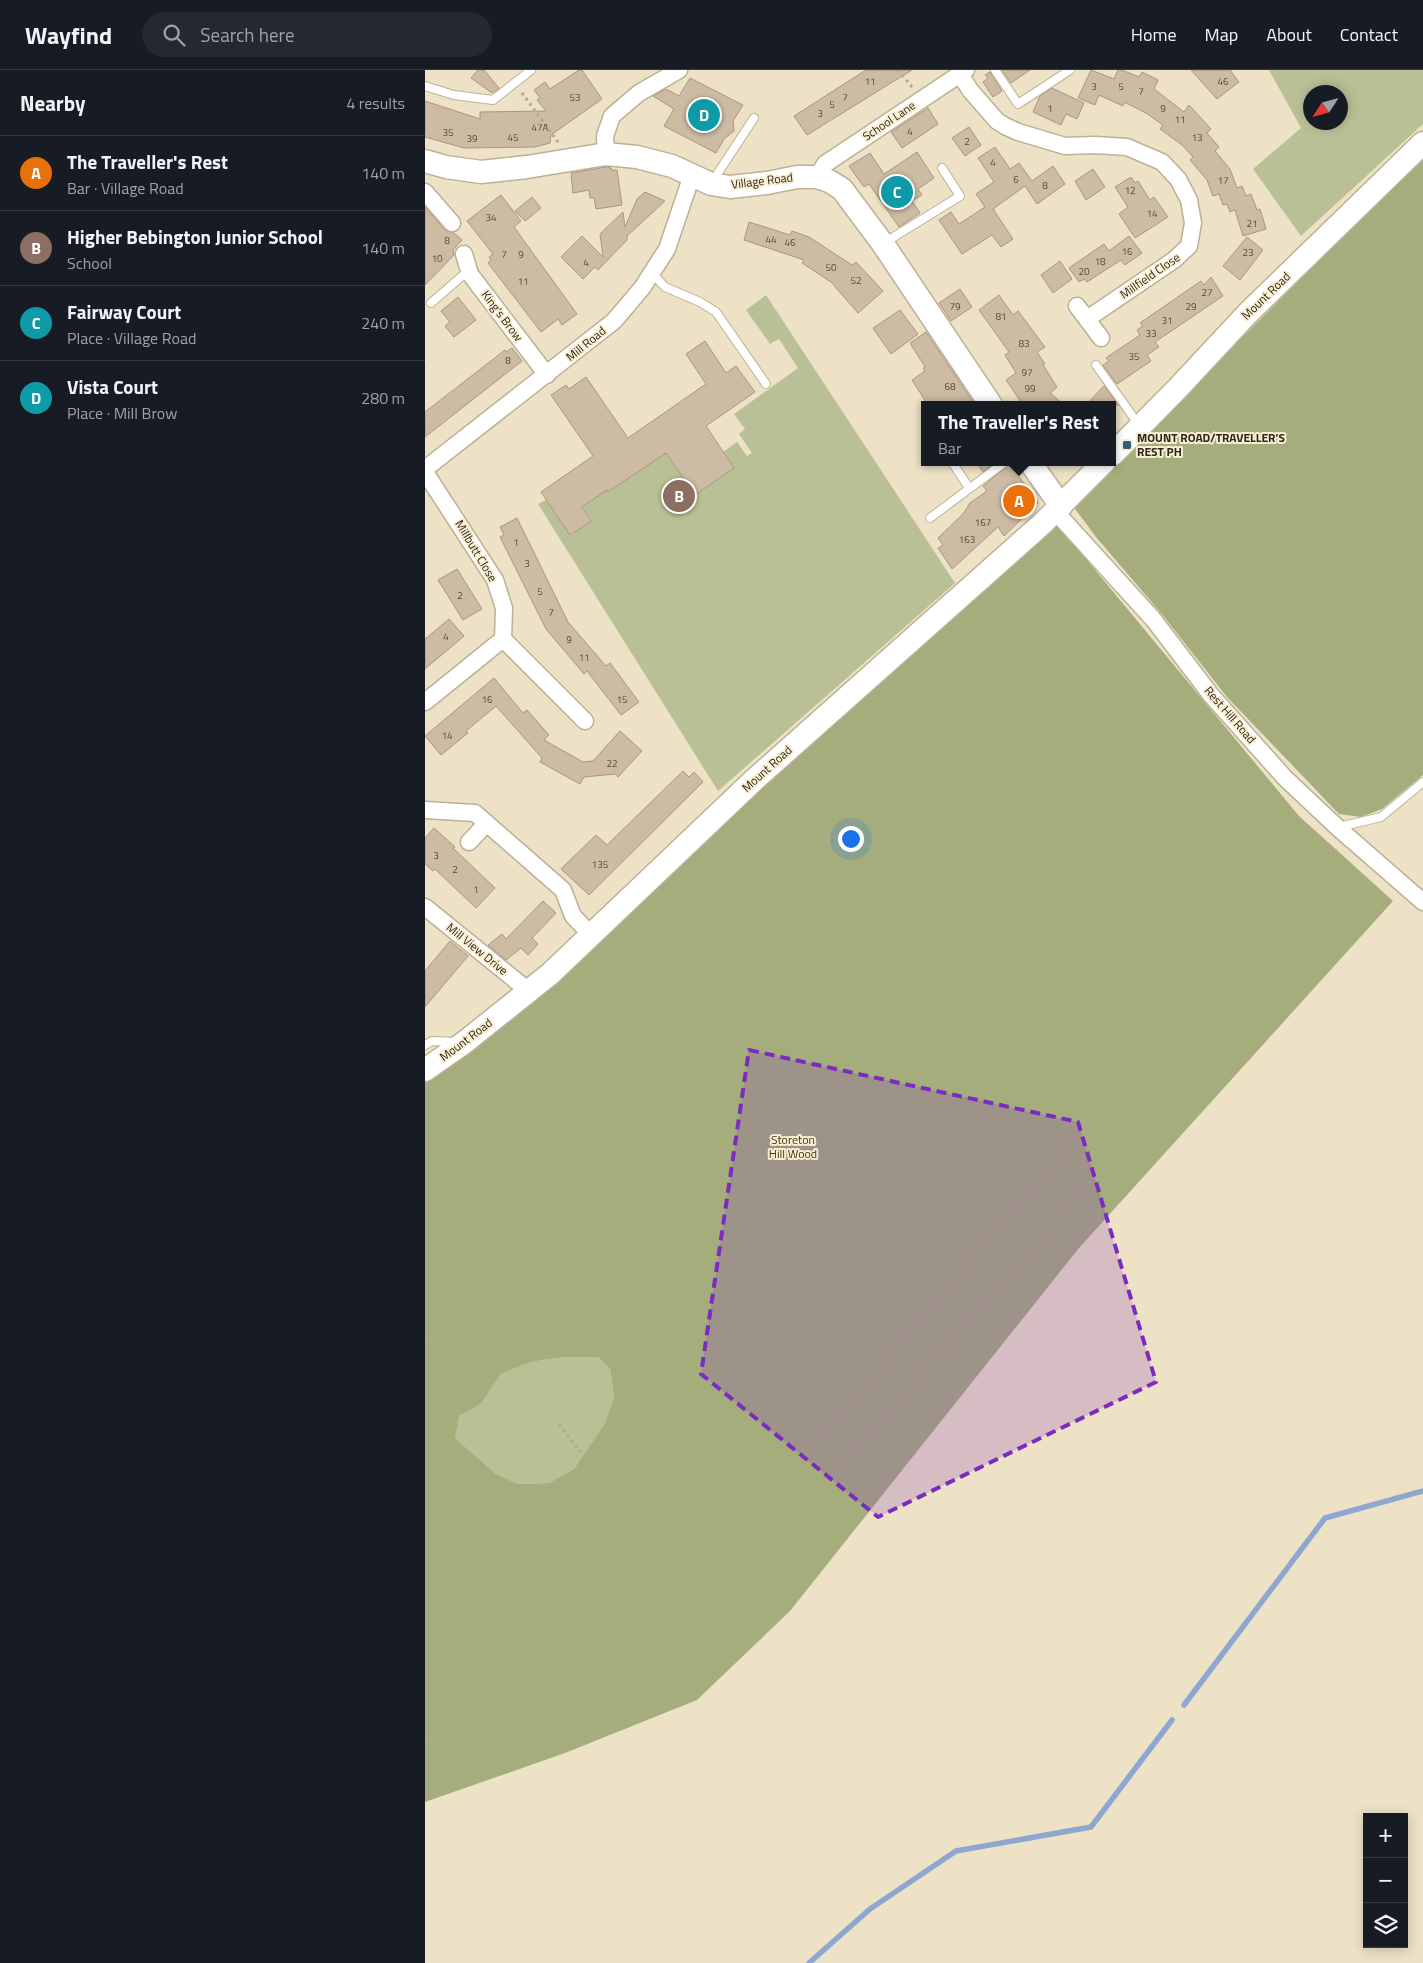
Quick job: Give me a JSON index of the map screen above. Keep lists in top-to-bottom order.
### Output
{
  "streets": {
    "main road": ["Village Road", "Mount Road"],
    "street": [
      "School Lane",
      "Millfield Close",
      "King's Brow",
      "Mill Road",
      "Millbutt Close",
      "Rest Hill Road",
      "Mill View Drive"
    ]
  },
  "crossings": [
    ["School Lane", "Village Road"],
    ["School Lane", "Millfield Close"],
    ["Village Road", "Mill Road"],
    ["Mount Road", "Rest Hill Road"],
    ["Mount Road", "Mill View Drive"],
    ["King's Brow", "Mill Road"],
    ["Mill Road", "Millbutt Close"]
  ],
  "parks": ["Storeton Hill Wood"],
  "places": {
    "transit": ["MOUNT ROAD/TRAVELLER'S REST PH"]
  },
  "house_numbers": [
    "11",
    "46",
    "3",
    "5",
    "7",
    "53",
    "7",
    "5",
    "1",
    "9",
    "3",
    "11",
    "47A",
    "4",
    "35",
    "45",
    "13",
    "39",
    "2",
    "4",
    "6",
    "17",
    "8",
    "12",
    "14",
    "34",
    "21",
    "44",
    "8",
    "46",
    "16",
    "23",
    "7",
    "9",
    "10",
    "18",
    "4",
    "50",
    "20",
    "52",
    "11",
    "27",
    "79",
    "29",
    "81",
    "31",
    "33",
    "83",
    "35",
    "8",
    "97",
    "68",
    "99",
    "167",
    "163",
    "1",
    "3",
    "5",
    "2",
    "7",
    "4",
    "9",
    "11",
    "16",
    "15",
    "14",
    "22",
    "3",
    "135",
    "2",
    "1"
  ],
  "north": "bottom left",
  "page": {
    "header": "Wayfind",
    "search": "Search here",
    "nav": [
      "Home",
      "Map",
      "About",
      "Contact"
    ],
    "heading": ["Nearby", "4 results"],
    "pins": [
      "D",
      "C",
      "B",
      "A"
    ],
    "list": [
      {
        "mark": "A",
        "name": "The Traveller's Rest",
        "note": "Bar · Village Road",
        "value": "140 m"
      },
      {
        "mark": "B",
        "name": "Higher Bebington Junior School",
        "note": "School",
        "value": "140 m"
      },
      {
        "mark": "C",
        "name": "Fairway Court",
        "note": "Place · Village Road",
        "value": "240 m"
      },
      {
        "mark": "D",
        "name": "Vista Court",
        "note": "Place · Mill Brow",
        "value": "280 m"
      }
    ],
    "popup": ["The Traveller's Rest", "Bar"],
    "map_buttons": ["+", "−"]
  }
}
